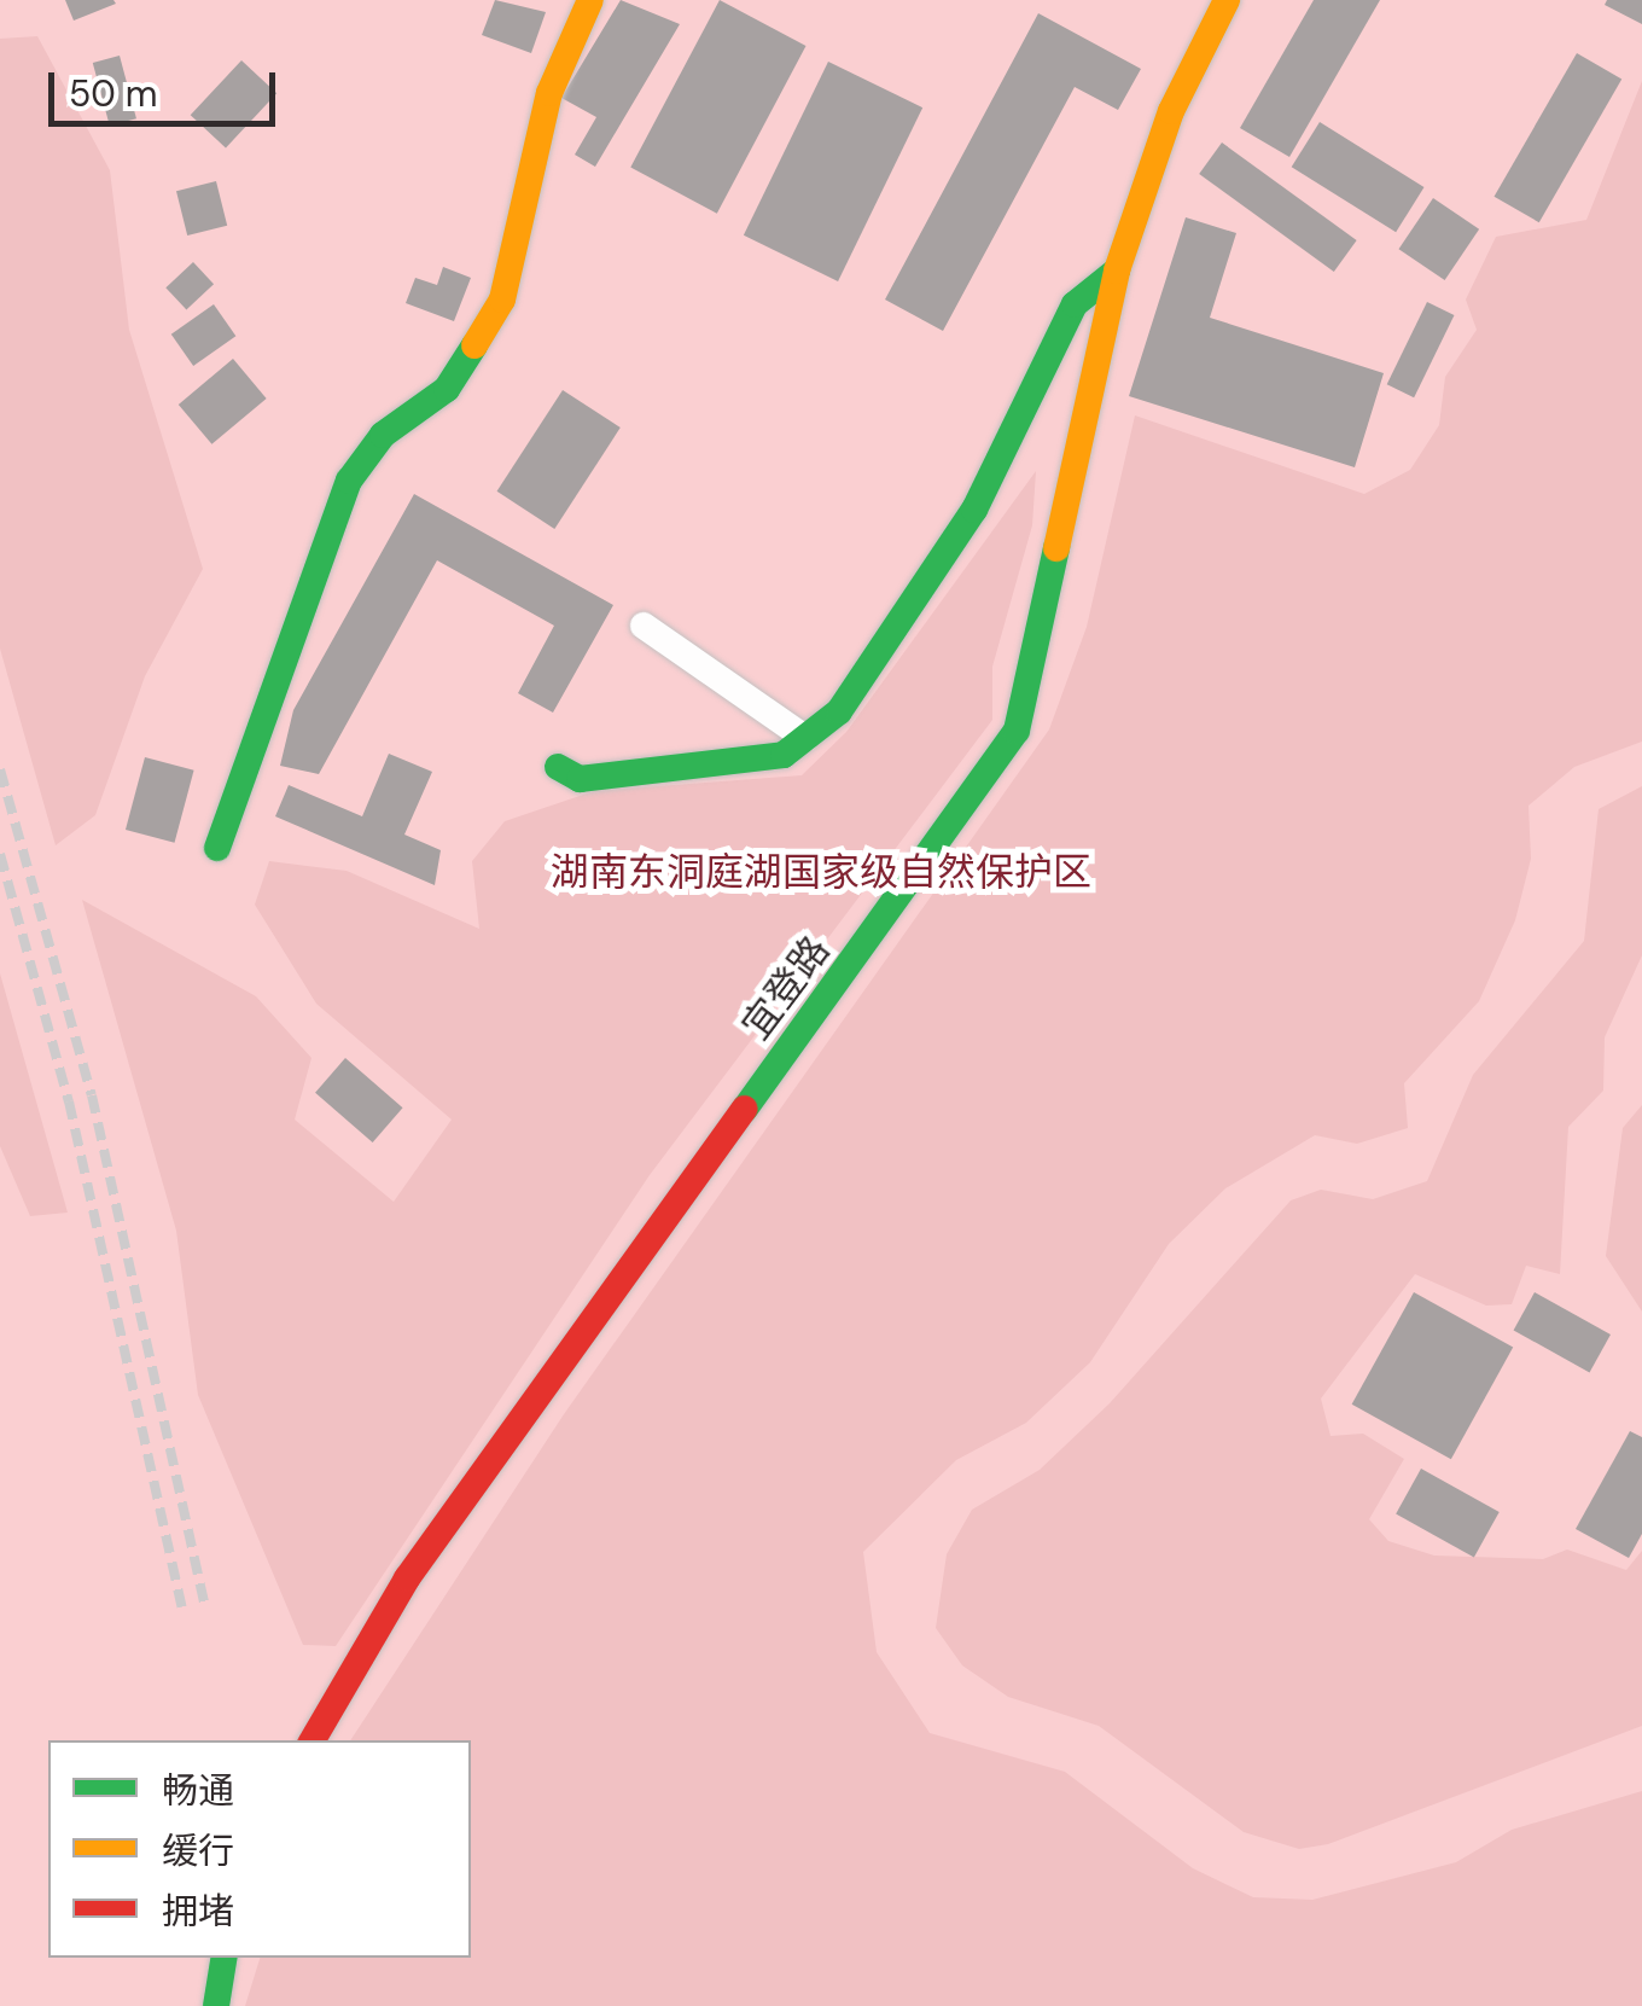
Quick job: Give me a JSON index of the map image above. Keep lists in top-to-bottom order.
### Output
{
  "streets": {
    "street": ["宜登路"]
  },
  "parks": ["湖南东洞庭湖国家级自然保护区"],
  "legend": ["畅通", "缓行", "拥堵"],
  "scale_bar": "50 m"
}
